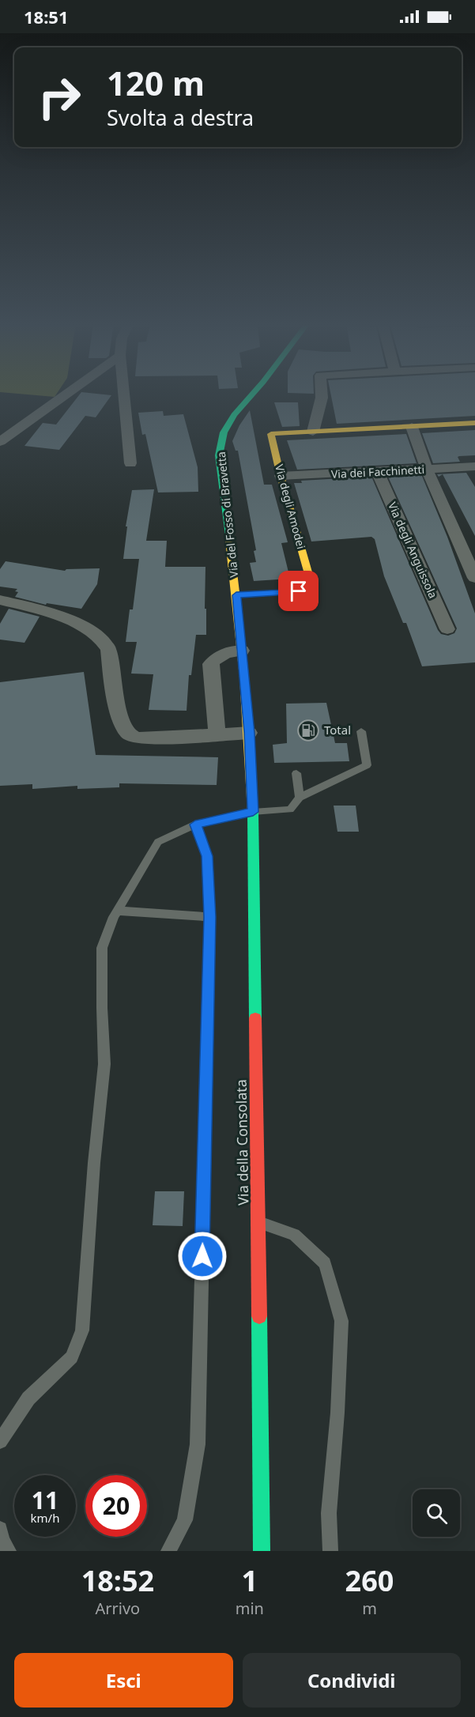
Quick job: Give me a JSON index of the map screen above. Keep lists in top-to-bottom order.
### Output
{
  "streets": {
    "main road": ["Via degli Amodei", "Via del Fosso di Bravetta", "Via della Consolata"],
    "street": ["Via dei Facchinetti", "Via degli Anguissola"]
  },
  "crossings": [
    ["Via dei Facchinetti", "Via degli Amodei"],
    ["Via dei Facchinetti", "Via degli Anguissola"],
    ["Via degli Amodei", "Via del Fosso di Bravetta"],
    ["Via del Fosso di Bravetta", "Via della Consolata"]
  ],
  "places": {
    "fuel station": ["Total"]
  },
  "page": {
    "status": "18:51",
    "turn": ["120 m", "Svolta a destra"],
    "speed": "11 km/h",
    "limit": "20",
    "eta": [
      "18:52",
      "Arrivo",
      "1",
      "min",
      "260",
      "m"
    ],
    "buttons": ["Esci", "Condividi"]
  }
}
